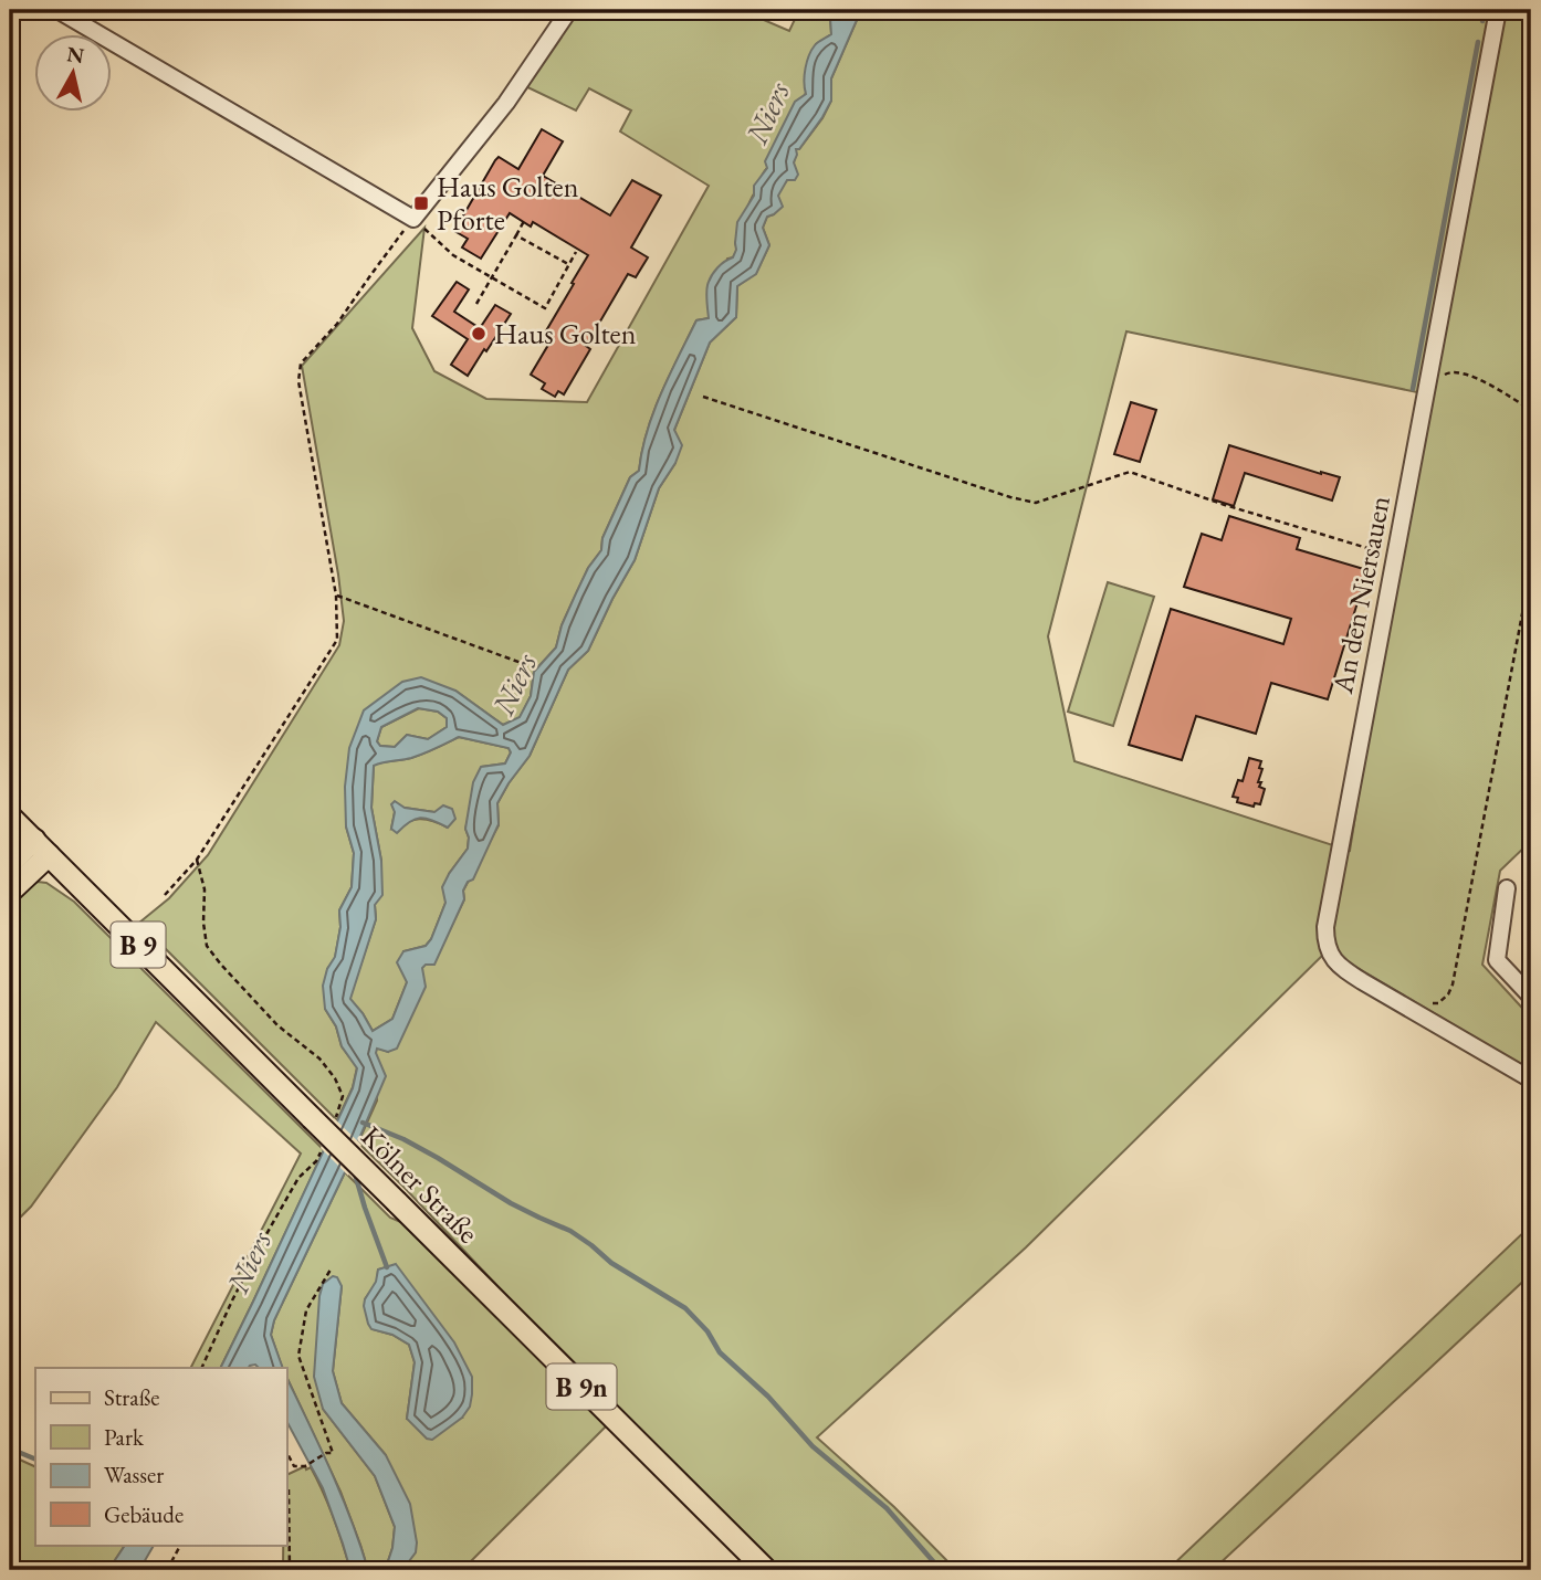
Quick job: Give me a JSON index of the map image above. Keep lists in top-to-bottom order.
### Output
{
  "streets": {
    "main road": ["B 9", "Kölner Straße", "B 9n"],
    "street": ["An den Niersauen"]
  },
  "crossings": [
    ["B 9", "Kölner Straße"]
  ],
  "water": ["Niers"],
  "places": {
    "transit": ["Haus Golten Pforte"],
    "other": ["Haus Golten"]
  },
  "legend": [
    "Straße",
    "Park",
    "Wasser",
    "Gebäude"
  ],
  "north": "top"
}
